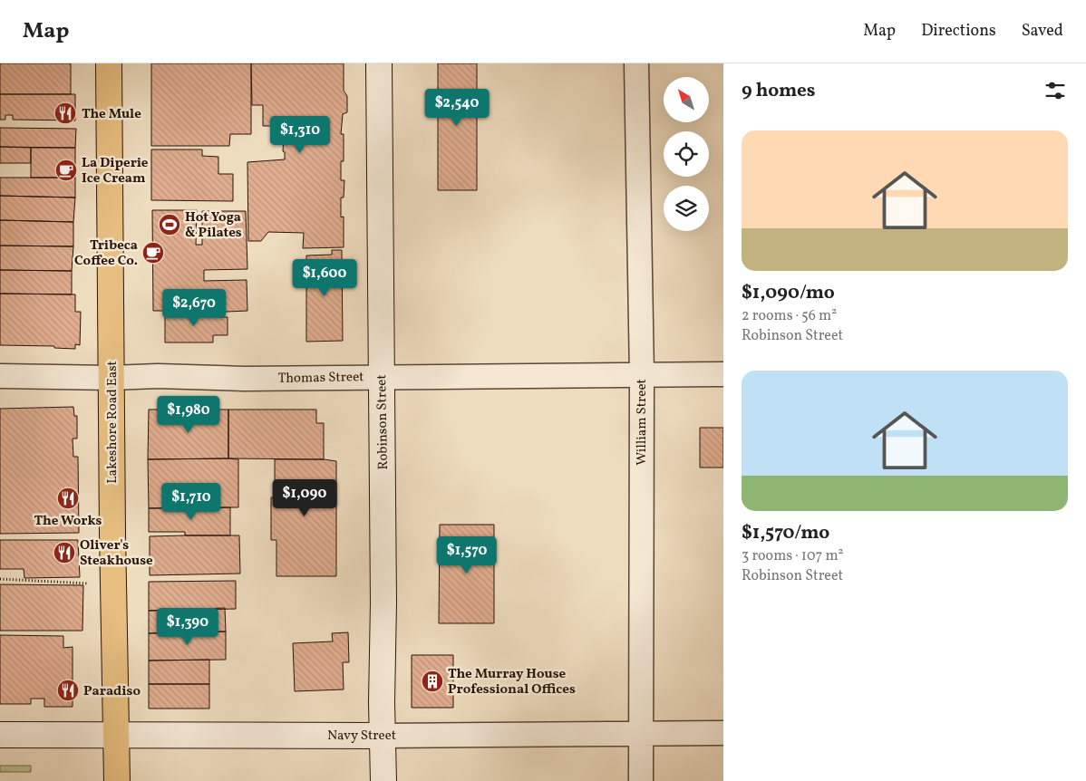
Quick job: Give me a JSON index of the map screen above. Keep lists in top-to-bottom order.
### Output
{
  "streets": {
    "main road": ["Lakeshore Road East"],
    "street": [
      "Thomas Street",
      "Robinson Street",
      "William Street",
      "Navy Street"
    ]
  },
  "crossings": [
    ["Thomas Street", "Lakeshore Road East"],
    ["Thomas Street", "Robinson Street"],
    ["Thomas Street", "William Street"],
    ["Lakeshore Road East", "Navy Street"],
    ["Robinson Street", "Navy Street"],
    ["William Street", "Navy Street"]
  ],
  "places": {
    "restaurant": [
      "The Mule",
      "The Works",
      "Oliver's Steakhouse",
      "Paradiso"
    ],
    "cafe": ["La Diperie Ice Cream", "Tribeca Coffee Co."],
    "sports": ["Hot Yoga & Pilates"],
    "building": ["The Murray House Professional Offices"]
  },
  "north": "top left",
  "page": {
    "header": "Map",
    "nav": ["Map", "Directions", "Saved"],
    "heading": "9 homes",
    "price": [
      "$2,540",
      "$1,310",
      "$1,600",
      "$2,670",
      "$1,980",
      "$1,090",
      "$1,710",
      "$1,570",
      "$1,390"
    ],
    "list": [
      {
        "name": "$1,090/mo",
        "note": "2 rooms · 56 m² · Robinson Street"
      },
      {
        "name": "$1,570/mo",
        "note": "3 rooms · 107 m² · Robinson Street"
      }
    ]
  }
}
